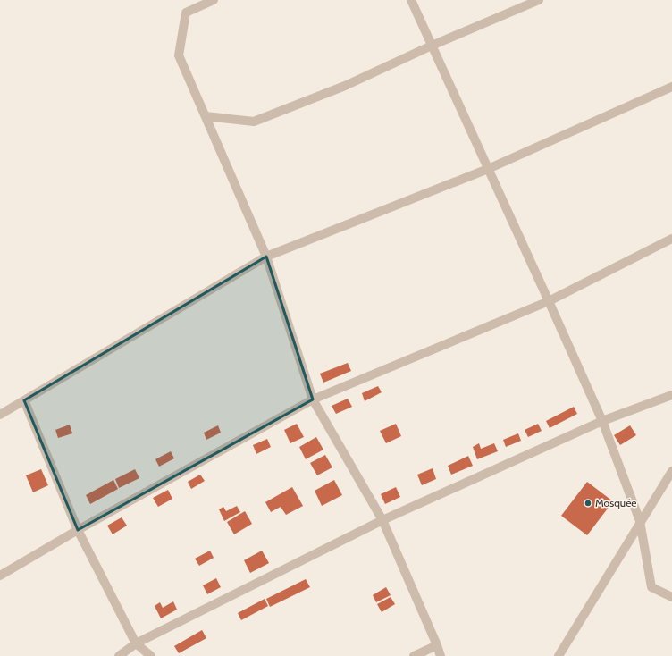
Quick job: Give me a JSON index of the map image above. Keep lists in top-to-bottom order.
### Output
{
  "places": ["Mosquée"]
}
